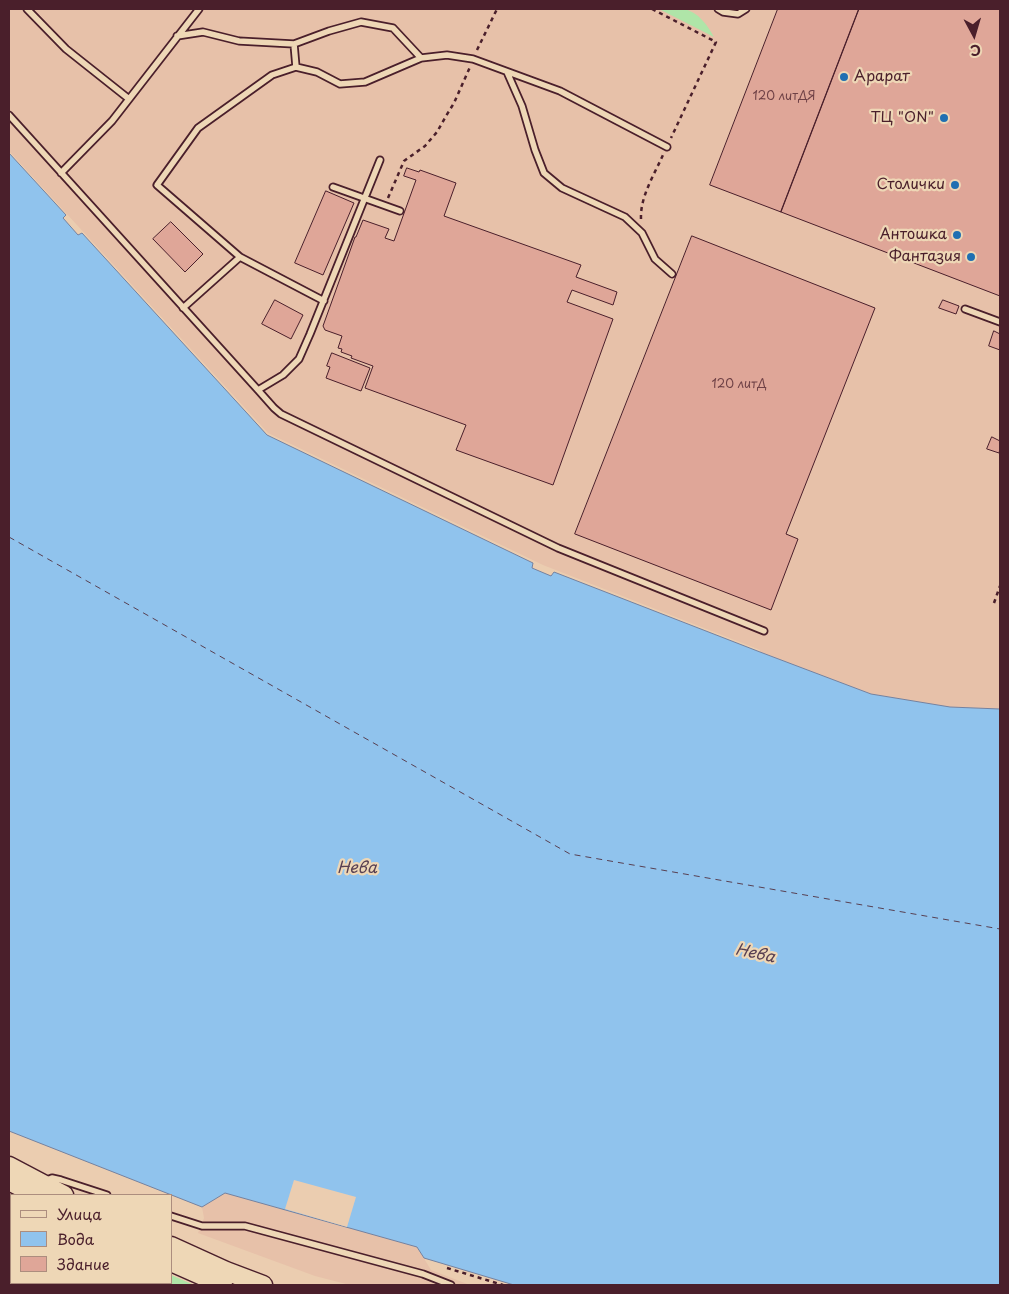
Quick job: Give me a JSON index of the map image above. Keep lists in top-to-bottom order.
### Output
{
  "water": ["Нева"],
  "places": [
    "Арарат",
    "ТЦ \"ON\"",
    "Столички",
    "Антошка",
    "Фантазия"
  ],
  "house_numbers": ["120 литДЯ", "120 литД"],
  "legend": ["Улица", "Вода", "Здание"],
  "north": "bottom"
}
